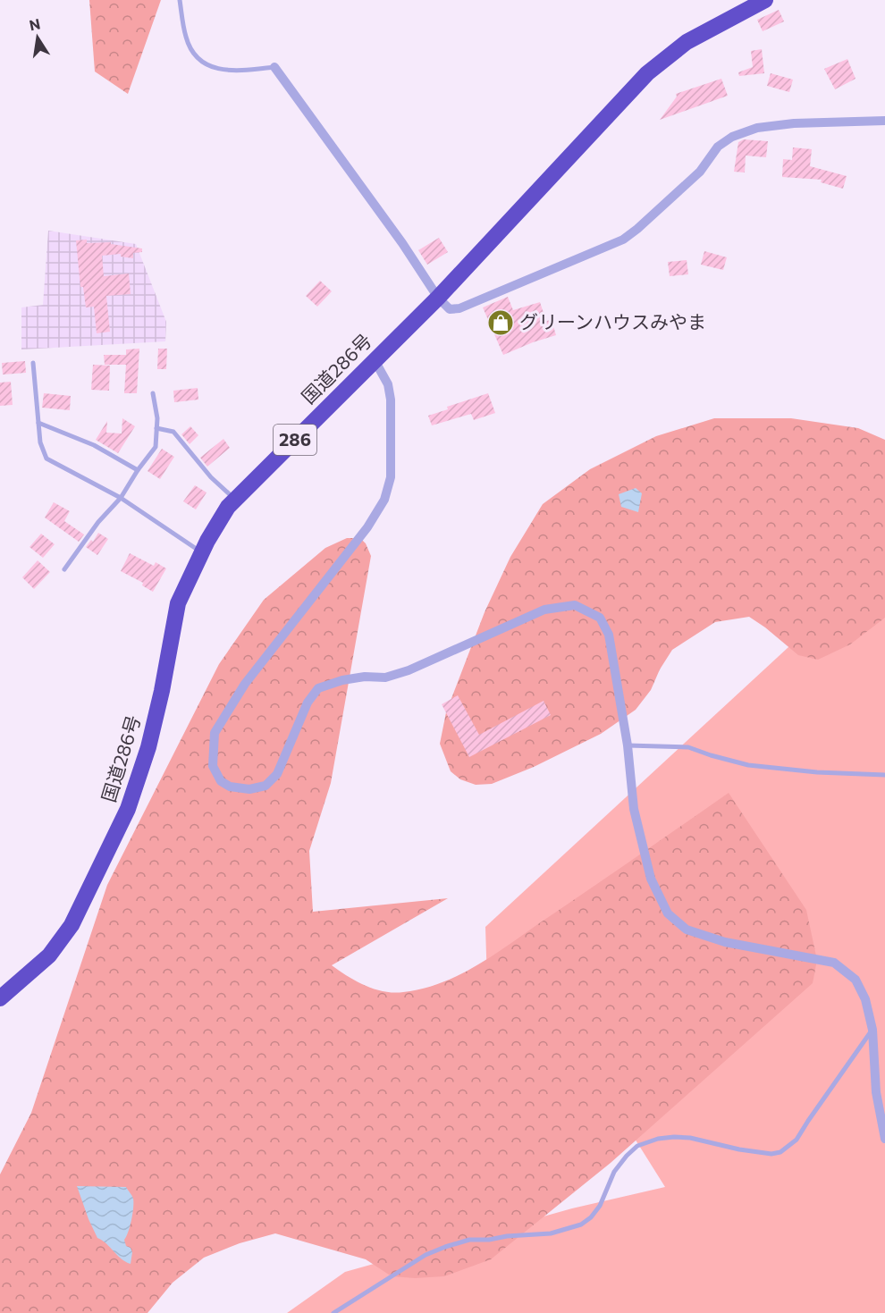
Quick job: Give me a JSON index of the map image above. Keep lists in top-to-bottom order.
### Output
{
  "streets": {
    "highway": ["国道286号", "286"]
  },
  "places": {
    "shop": ["グリーンハウスみやま"]
  },
  "north": "top"
}
